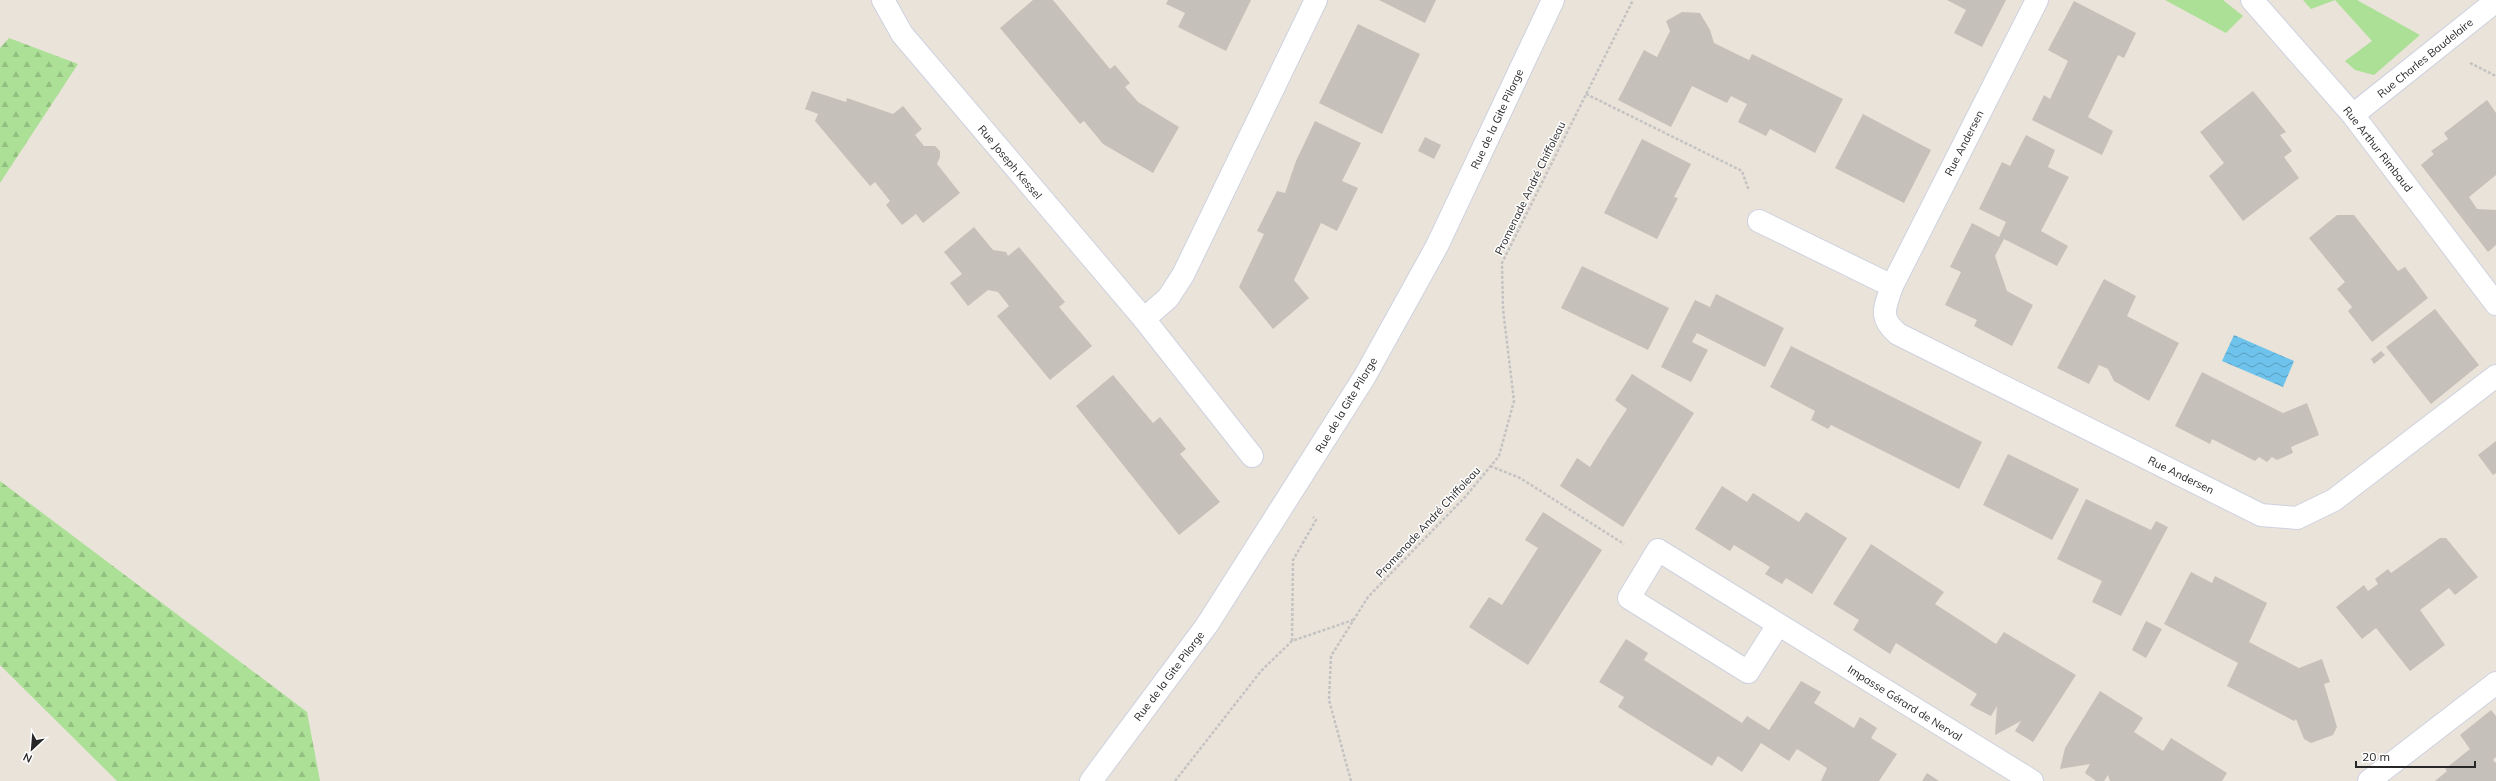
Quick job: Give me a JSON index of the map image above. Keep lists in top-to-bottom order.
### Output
{
  "streets": {
    "street": [
      "Rue Charles Baudelaire",
      "Rue de la Gite Pilorge",
      "Rue Andersen",
      "Rue Arthur Rimbaud",
      "Rue Joseph Kessel",
      "Impasse Gérard de Nerval"
    ],
    "path": ["Promenade André Chiffoleau"]
  },
  "crossings": [
    ["Rue Charles Baudelaire", "Rue Arthur Rimbaud"]
  ],
  "scale_bar": "20 m",
  "north": "bottom left"
}
